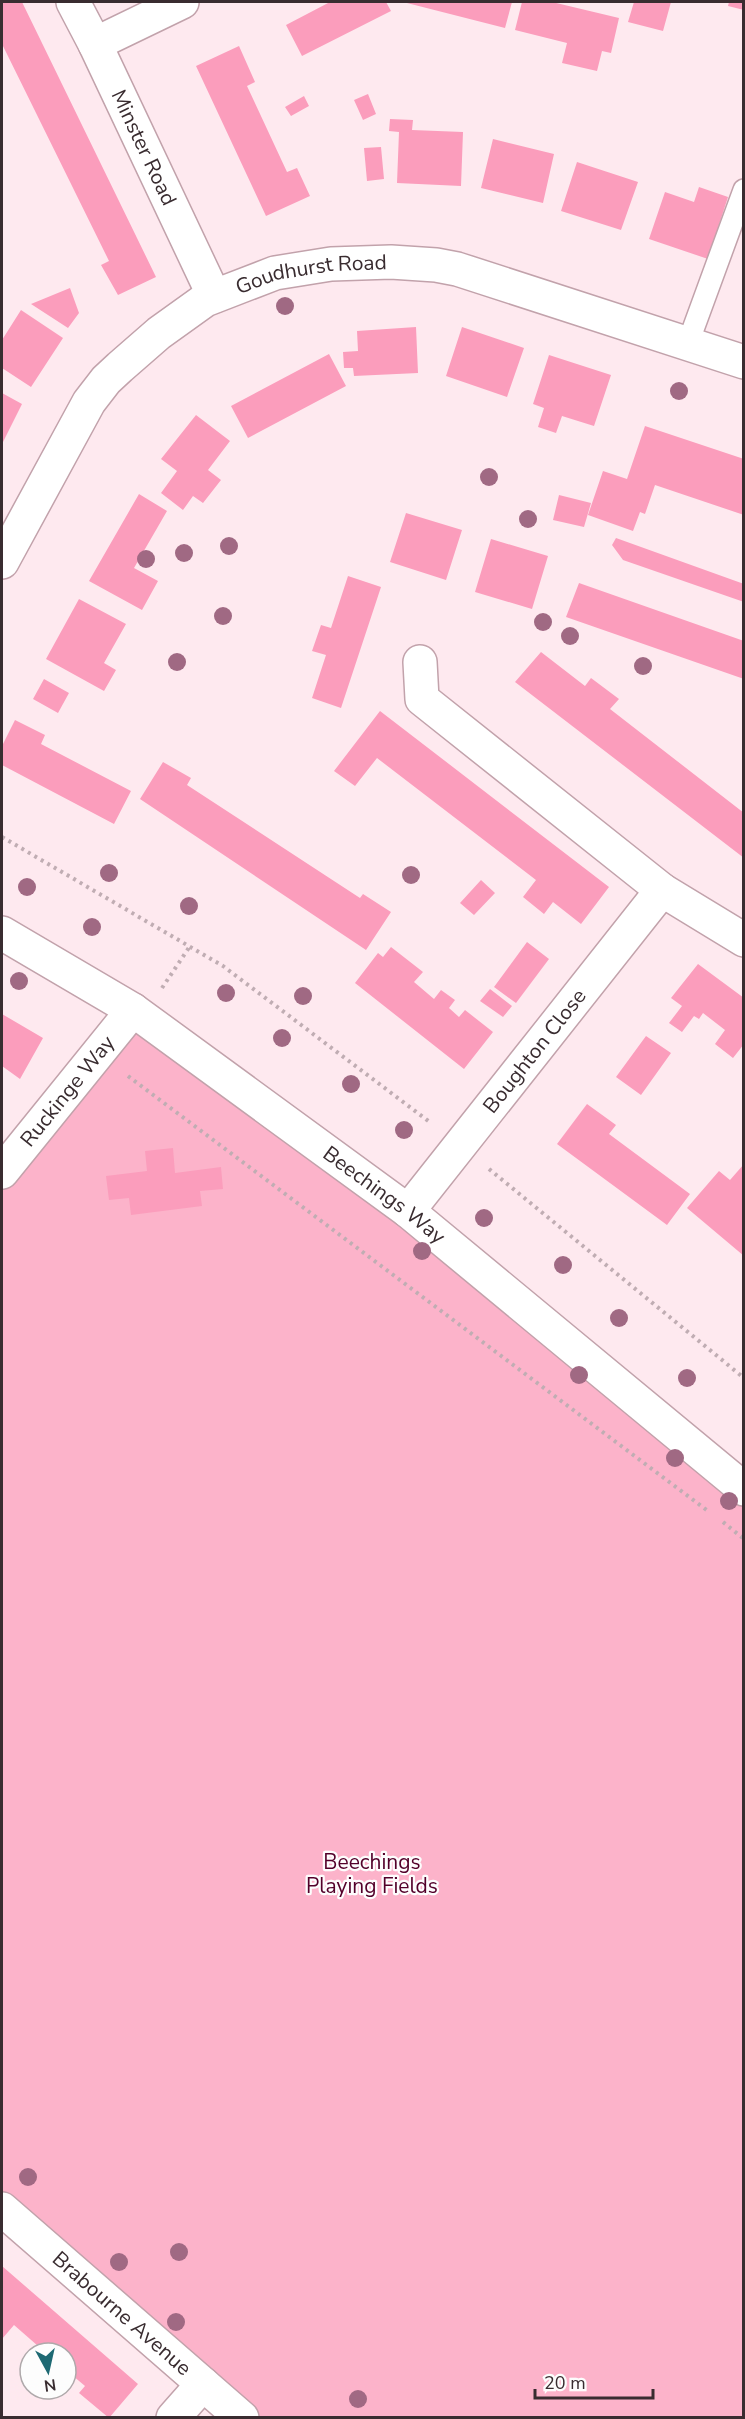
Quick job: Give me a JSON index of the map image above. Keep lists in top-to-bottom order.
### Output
{
  "streets": {
    "street": [
      "Minster Road",
      "Goudhurst Road",
      "Boughton Close",
      "Ruckinge Way",
      "Beechings Way",
      "Brabourne Avenue"
    ]
  },
  "crossings": [
    ["Minster Road", "Goudhurst Road"],
    ["Boughton Close", "Beechings Way"],
    ["Ruckinge Way", "Beechings Way"]
  ],
  "parks": ["Beechings Playing Fields"],
  "scale_bar": "20 m",
  "north": "bottom"
}
